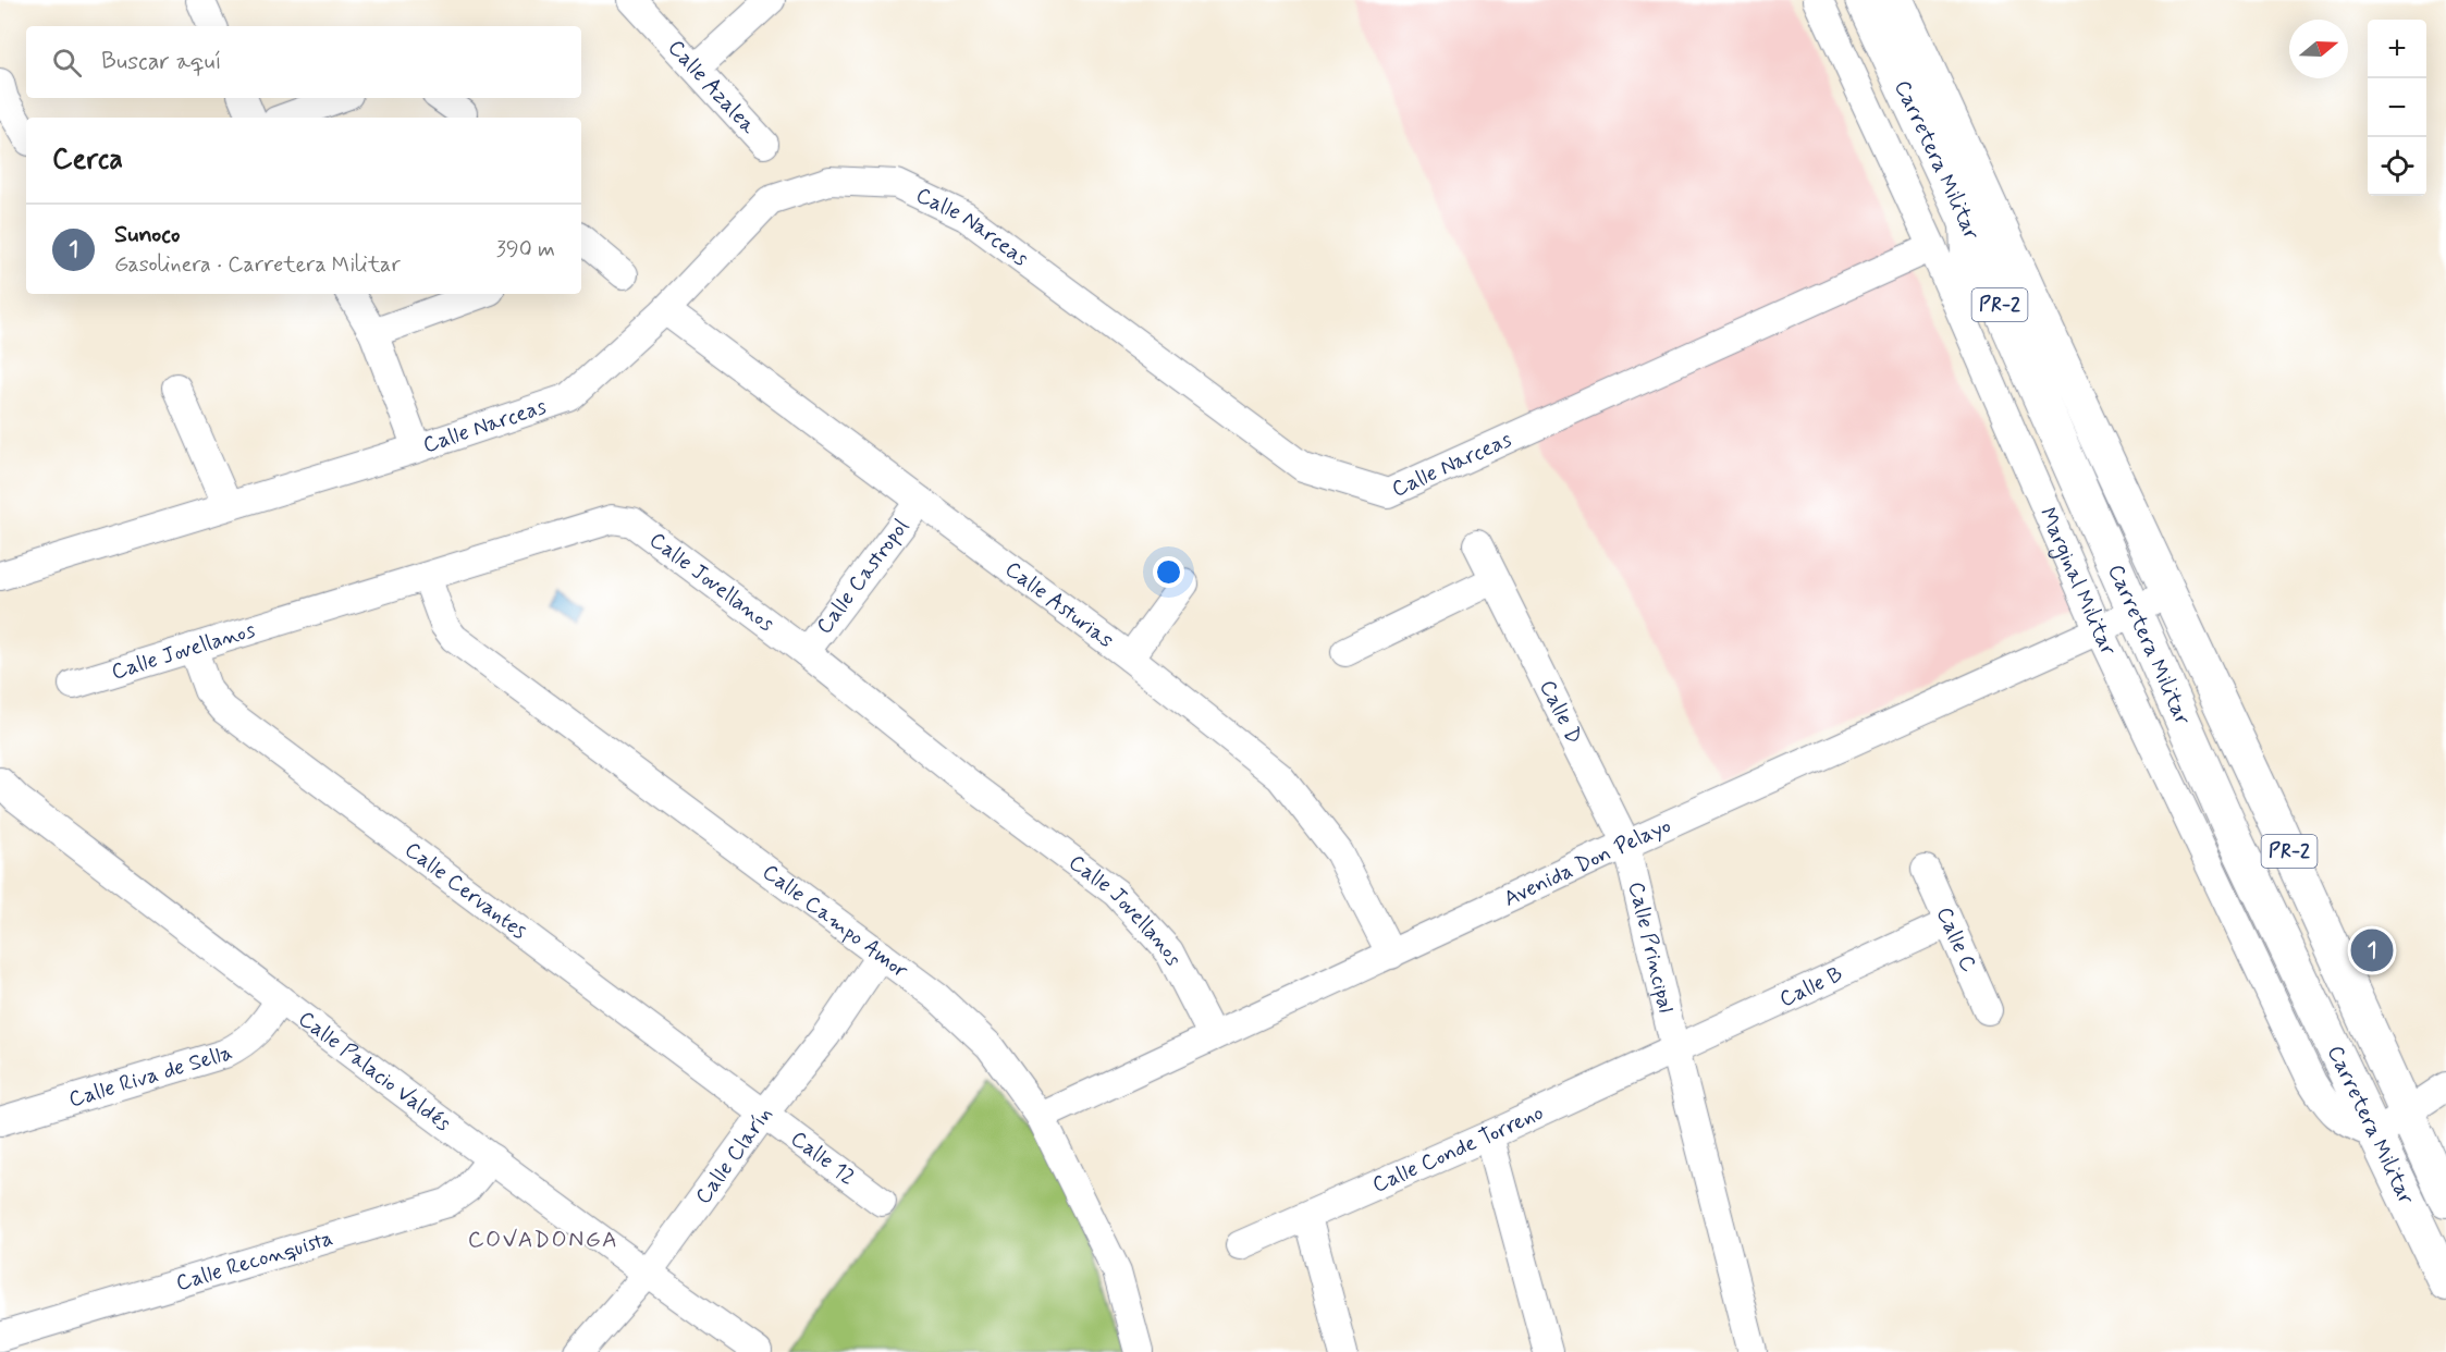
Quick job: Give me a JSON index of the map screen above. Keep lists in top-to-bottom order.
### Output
{
  "streets": {
    "main road": ["Carretera Militar", "PR-2"],
    "street": [
      "Calle Azalea",
      "Calle Narceas",
      "Calle Castropol",
      "Marginal Militar",
      "Calle Jovellanos",
      "Calle Asturias",
      "Calle D",
      "Avenida Don Pelayo",
      "Calle Cervantes",
      "Calle Campo Amor",
      "Calle C",
      "Calle Principal",
      "Calle B",
      "Calle Palacio Valdés",
      "Calle Riva de Sella",
      "Calle Conde Torreno",
      "Calle Clarín",
      "Calle 12",
      "Calle Reconquista"
    ]
  },
  "crossings": [
    ["Carretera Militar", "Marginal Militar"],
    ["Carretera Militar", "Avenida Don Pelayo"],
    ["Calle Narceas", "Marginal Militar"],
    ["Calle Narceas", "Calle Asturias"],
    ["Calle Castropol", "Calle Jovellanos"],
    ["Calle Castropol", "Calle Asturias"],
    ["Marginal Militar", "Avenida Don Pelayo"],
    ["Calle Jovellanos", "Avenida Don Pelayo"],
    ["Calle Jovellanos", "Calle Cervantes"],
    ["Calle Jovellanos", "Calle Campo Amor"],
    ["Calle Asturias", "Avenida Don Pelayo"],
    ["Calle D", "Avenida Don Pelayo"],
    ["Calle D", "Calle Principal"],
    ["Avenida Don Pelayo", "Calle Campo Amor"],
    ["Avenida Don Pelayo", "Calle Principal"],
    ["Calle Cervantes", "Calle Clarín"],
    ["Calle Cervantes", "Calle 12"],
    ["Calle Campo Amor", "Calle Clarín"],
    ["Calle C", "Calle B"],
    ["Calle Principal", "Calle B"],
    ["Calle Principal", "Calle Conde Torreno"],
    ["Calle B", "Calle Conde Torreno"],
    ["Calle Palacio Valdés", "Calle Riva de Sella"],
    ["Calle Palacio Valdés", "Calle Clarín"],
    ["Calle Palacio Valdés", "Calle Reconquista"],
    ["Calle Clarín", "Calle 12"]
  ],
  "districts": ["COVADONGA"],
  "north": "right",
  "page": {
    "map_buttons": ["+", "−"],
    "search": "Buscar aquí",
    "heading": "Cerca",
    "list": [
      {
        "mark": "1",
        "name": "Sunoco",
        "note": "Gasolinera · Carretera Militar",
        "value": "390 m"
      }
    ],
    "pins": "1"
  }
}
